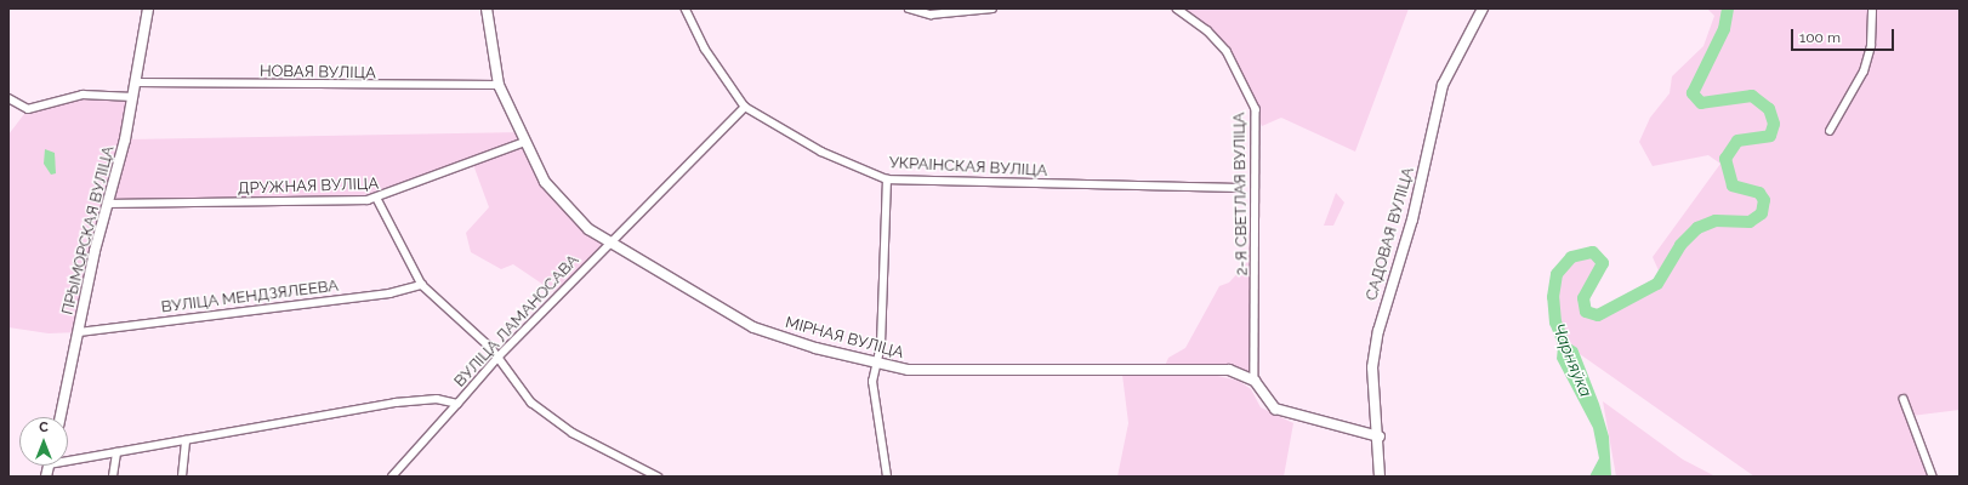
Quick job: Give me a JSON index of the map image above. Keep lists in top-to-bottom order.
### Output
{
  "streets": {
    "street": [
      "НОВАЯ ВУЛІЦА",
      "УКРАІНСКАЯ ВУЛІЦА",
      "ДРУЖНАЯ ВУЛІЦА",
      "2-Я СВЕТЛАЯ ВУЛІЦА",
      "ПРЫМОРСКАЯ ВУЛІЦА",
      "САДОВАЯ ВУЛІЦА",
      "ВУЛІЦА МЕНДЗЯЛЕЕВА",
      "ВУЛІЦА ЛАМАНОСАВА",
      "МІРНАЯ ВУЛІЦА"
    ]
  },
  "crossings": [
    ["НОВАЯ ВУЛІЦА", "ПРЫМОРСКАЯ ВУЛІЦА"],
    ["НОВАЯ ВУЛІЦА", "МІРНАЯ ВУЛІЦА"],
    ["УКРАІНСКАЯ ВУЛІЦА", "ВУЛІЦА ЛАМАНОСАВА"],
    ["ДРУЖНАЯ ВУЛІЦА", "ПРЫМОРСКАЯ ВУЛІЦА"],
    ["ДРУЖНАЯ ВУЛІЦА", "МІРНАЯ ВУЛІЦА"],
    ["2-Я СВЕТЛАЯ ВУЛІЦА", "МІРНАЯ ВУЛІЦА"],
    ["ПРЫМОРСКАЯ ВУЛІЦА", "ВУЛІЦА МЕНДЗЯЛЕЕВА"],
    ["САДОВАЯ ВУЛІЦА", "МІРНАЯ ВУЛІЦА"],
    ["ВУЛІЦА ЛАМАНОСАВА", "МІРНАЯ ВУЛІЦА"]
  ],
  "water": ["Чарняўка"],
  "scale_bar": "100 m",
  "north": "top"
}
